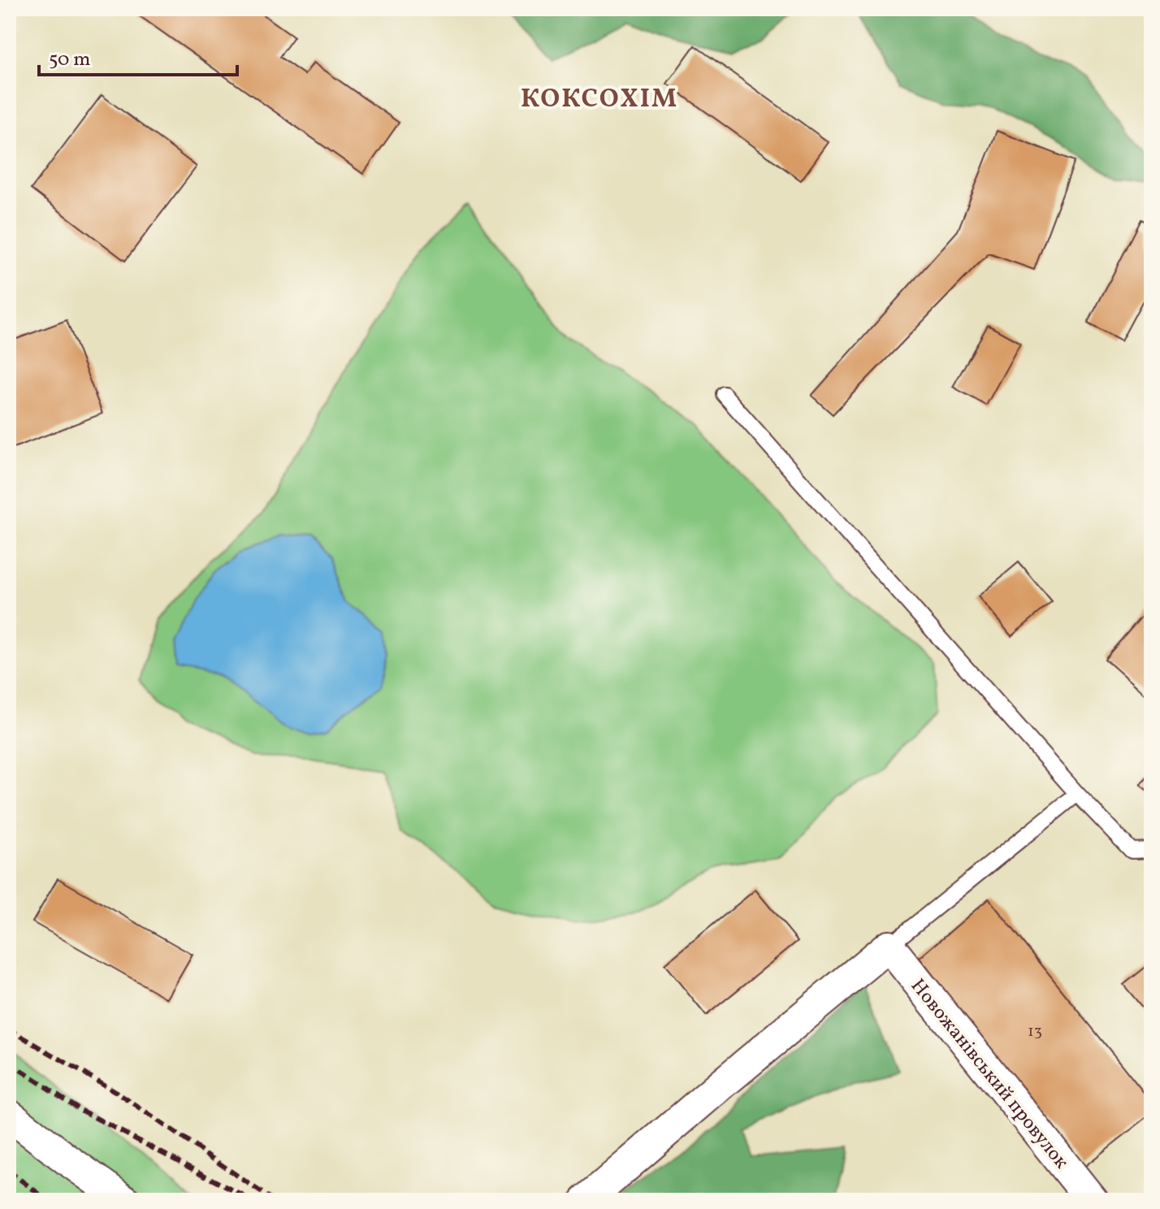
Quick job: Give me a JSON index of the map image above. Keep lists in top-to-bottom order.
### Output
{
  "streets": {
    "street": ["Новожанівський провулок"]
  },
  "districts": ["КОКСОХІМ"],
  "house_numbers": ["13"],
  "scale_bar": "50 m"
}
